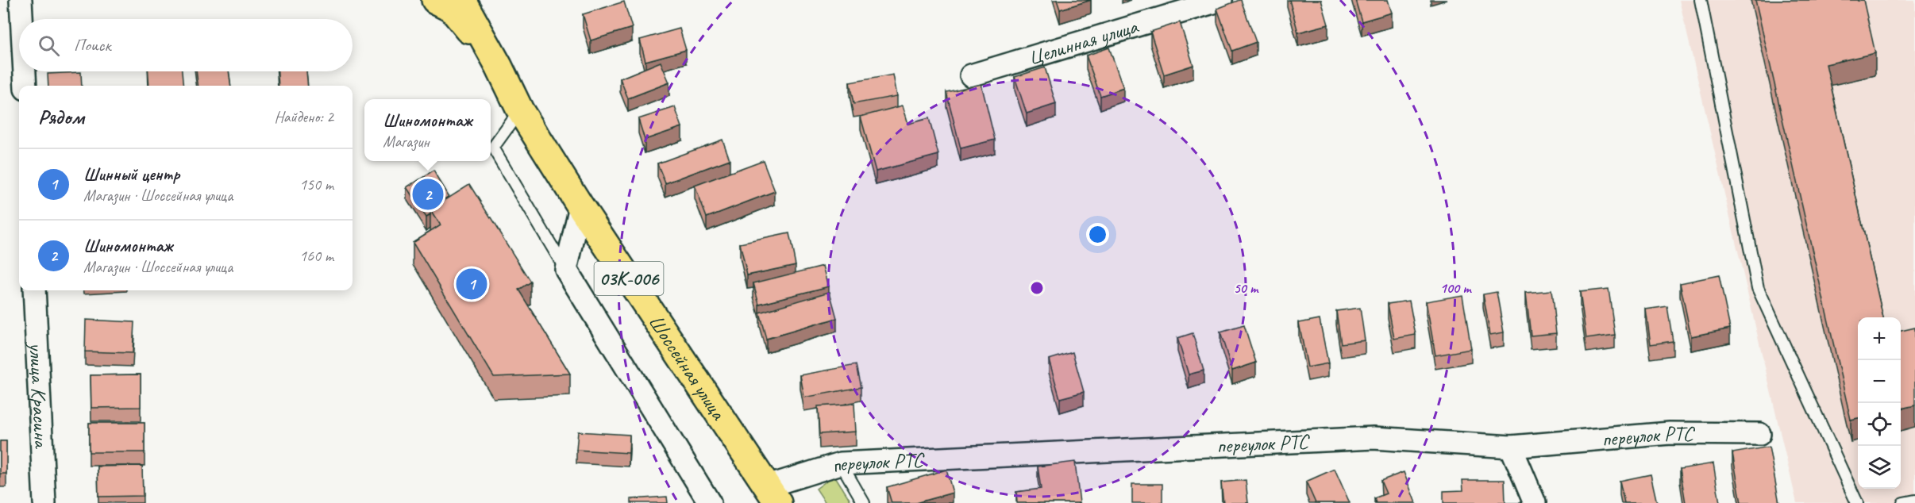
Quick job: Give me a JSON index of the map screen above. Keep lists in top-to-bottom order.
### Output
{
  "streets": {
    "main road": ["03К-006", "Шоссейная улица"],
    "street": ["Целинная улица", "улица Красина", "переулок РТС"]
  },
  "crossings": [
    ["Шоссейная улица", "переулок РТС"]
  ],
  "page": {
    "search": "Поиск",
    "heading": ["Рядом", "Найдено: 2"],
    "popup": ["Шиномонтаж", "Магазин"],
    "list": [
      {
        "mark": "1",
        "name": "Шинный центр",
        "note": "Магазин · Шоссейная улица",
        "value": "150 m"
      },
      {
        "mark": "2",
        "name": "Шиномонтаж",
        "note": "Магазин · Шоссейная улица",
        "value": "160 m"
      }
    ],
    "pins": ["2", "1"],
    "map_buttons": ["+", "−"]
  },
  "rings": ["50 m", "100 m"]
}
